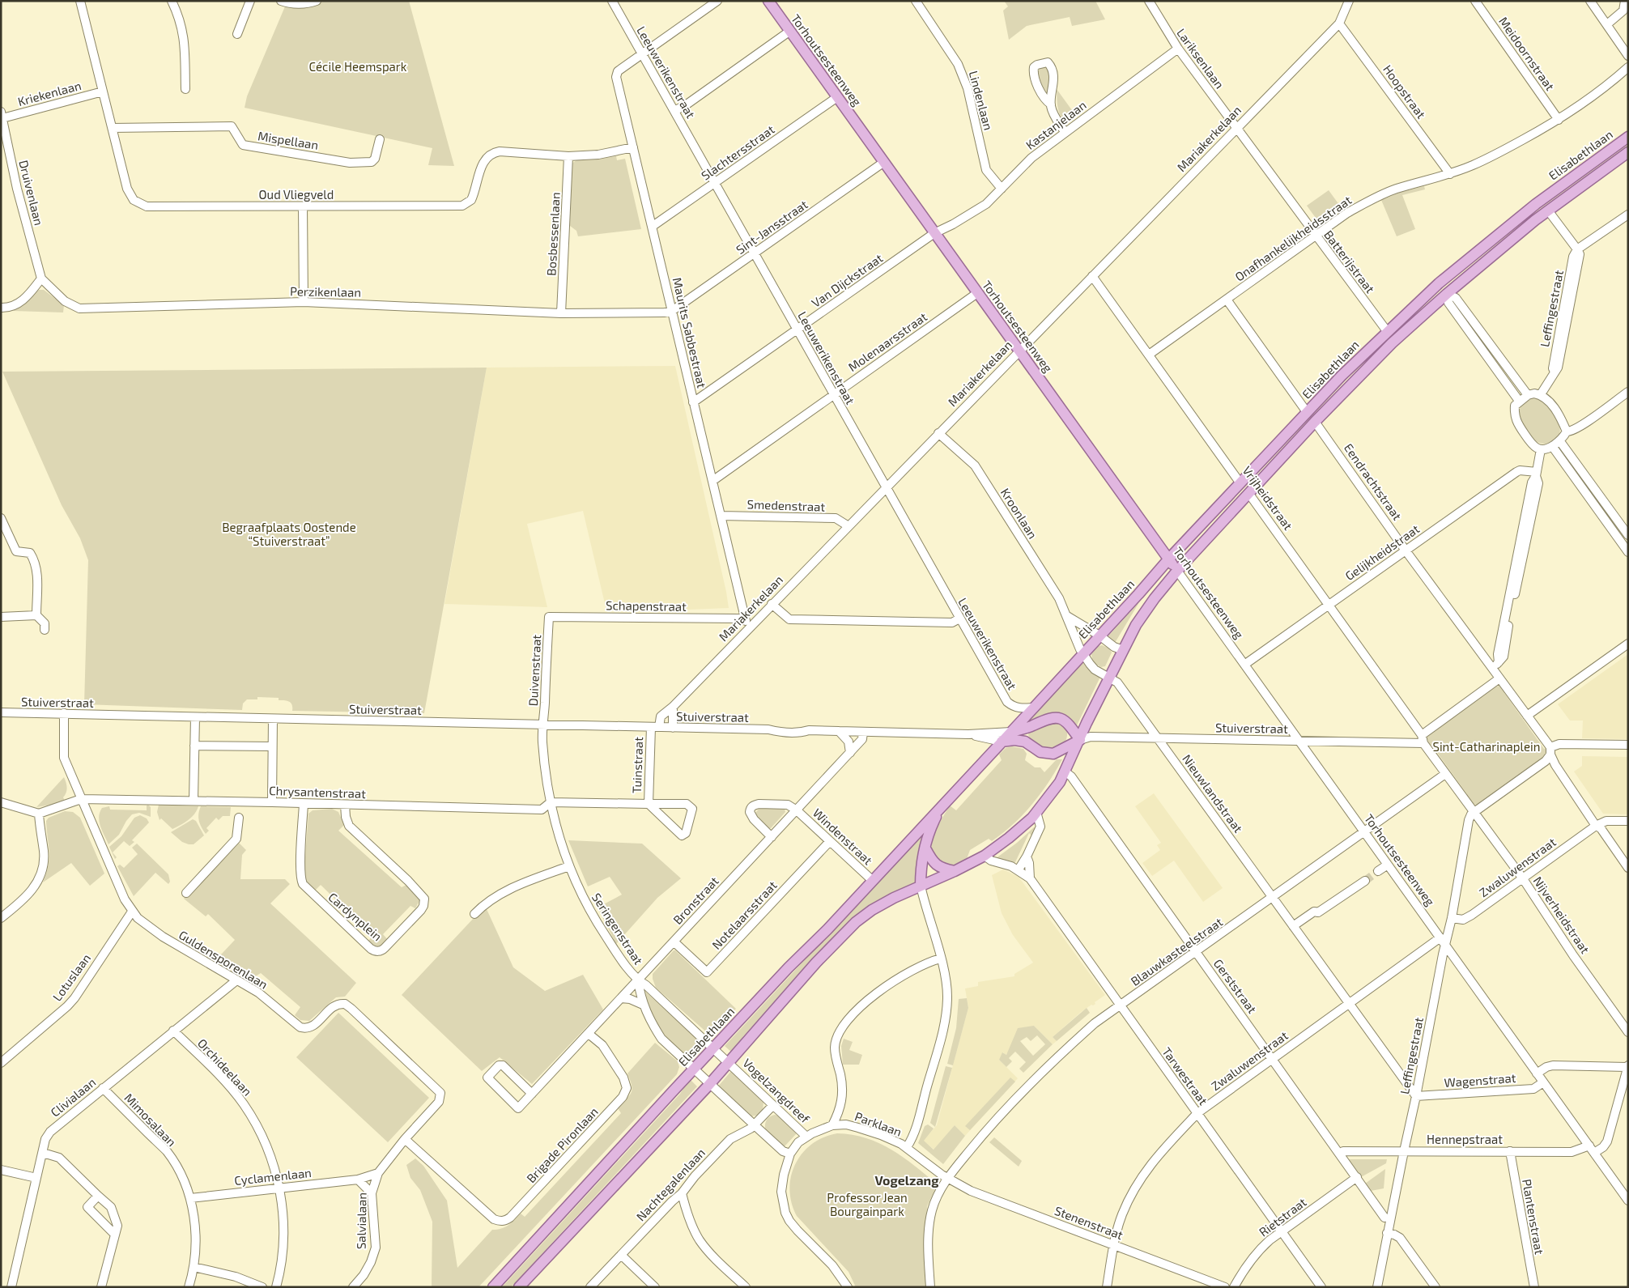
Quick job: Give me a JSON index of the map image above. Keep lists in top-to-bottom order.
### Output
{
  "streets": {
    "main road": [
      "Torhoutsesteenweg",
      "Elisabethlaan",
      "Eendrachtstraat",
      "Vrijheidstraat"
    ],
    "street": [
      "Meidoornstraat",
      "Lariksenlaan",
      "Leeuwerikenstraat",
      "Hoopstraat",
      "Kriekenlaan",
      "Lindenlaan",
      "Kastanjelaan",
      "Mariakerkelaan",
      "Mispellaan",
      "Slachtersstraat",
      "Druivenlaan",
      "Oud Vliegveld",
      "Sint-Jansstraat",
      "Bosbessenlaan",
      "Onafhankelijkheidsstraat",
      "Batterijstraat",
      "Van Dijckstraat",
      "Perzikenlaan",
      "Leffingestraat",
      "Maurits Sabbestraat",
      "Molenaarsstraat",
      "Smedenstraat",
      "Kroonlaan",
      "Gelijkheidstraat",
      "Schapenstraat",
      "Duivenstraat",
      "Stuiverstraat",
      "Tuinstraat",
      "Chrysantenstraat",
      "Nieuwlandstraat",
      "Windenstraat",
      "Zwaluwenstraat",
      "Bronstraat",
      "Notelaarsstraat",
      "Nijverheidstraat",
      "Cardynplein",
      "Seringenstraat",
      "Blauwkasteelstraat",
      "Guldensporenlaan",
      "Lotuslaan",
      "Gerststraat",
      "Orchideelaan",
      "Tarwestraat",
      "Wagenstraat",
      "Vogelzangdreef",
      "Clivialaan",
      "Mimosalaan",
      "Parklaan",
      "Hennepstraat",
      "Brigade Pironlaan",
      "Cyclamenlaan",
      "Nachtegalenlaan",
      "Rietstraat",
      "Plantenstraat",
      "Salvialaan",
      "Stenenstraat"
    ]
  },
  "crossings": [
    ["Meidoornstraat", "Onafhankelijkheidsstraat"],
    ["Lariksenlaan", "Kastanjelaan"],
    ["Lariksenlaan", "Mariakerkelaan"],
    ["Lariksenlaan", "Batterijstraat"],
    ["Torhoutsesteenweg", "Kastanjelaan"],
    ["Torhoutsesteenweg", "Mariakerkelaan"],
    ["Torhoutsesteenweg", "Slachtersstraat"],
    ["Torhoutsesteenweg", "Elisabethlaan"],
    ["Torhoutsesteenweg", "Sint-Jansstraat"],
    ["Torhoutsesteenweg", "Van Dijckstraat"],
    ["Torhoutsesteenweg", "Leffingestraat"],
    ["Torhoutsesteenweg", "Molenaarsstraat"],
    ["Torhoutsesteenweg", "Gelijkheidstraat"],
    ["Torhoutsesteenweg", "Stuiverstraat"],
    ["Torhoutsesteenweg", "Zwaluwenstraat"],
    ["Torhoutsesteenweg", "Blauwkasteelstraat"],
    ["Torhoutsesteenweg", "Wagenstraat"],
    ["Torhoutsesteenweg", "Hennepstraat"],
    ["Leeuwerikenstraat", "Mariakerkelaan"],
    ["Leeuwerikenstraat", "Slachtersstraat"],
    ["Leeuwerikenstraat", "Elisabethlaan"],
    ["Leeuwerikenstraat", "Sint-Jansstraat"],
    ["Leeuwerikenstraat", "Van Dijckstraat"],
    ["Leeuwerikenstraat", "Maurits Sabbestraat"],
    ["Leeuwerikenstraat", "Molenaarsstraat"],
    ["Hoopstraat", "Mariakerkelaan"],
    ["Hoopstraat", "Onafhankelijkheidsstraat"],
    ["Kriekenlaan", "Druivenlaan"],
    ["Kriekenlaan", "Oud Vliegveld"],
    ["Lindenlaan", "Kastanjelaan"],
    ["Kastanjelaan", "Van Dijckstraat"],
    ["Mariakerkelaan", "Batterijstraat"],
    ["Mariakerkelaan", "Maurits Sabbestraat"],
    ["Mariakerkelaan", "Vrijheidstraat"],
    ["Mariakerkelaan", "Smedenstraat"],
    ["Mariakerkelaan", "Kroonlaan"],
    ["Mariakerkelaan", "Stuiverstraat"],
    ["Mispellaan", "Oud Vliegveld"],
    ["Slachtersstraat", "Maurits Sabbestraat"],
    ["Elisabethlaan", "Batterijstraat"],
    ["Elisabethlaan", "Eendrachtstraat"],
    ["Elisabethlaan", "Vrijheidstraat"],
    ["Elisabethlaan", "Kroonlaan"],
    ["Elisabethlaan", "Stuiverstraat"],
    ["Elisabethlaan", "Nieuwlandstraat"],
    ["Elisabethlaan", "Windenstraat"],
    ["Elisabethlaan", "Seringenstraat"],
    ["Elisabethlaan", "Gerststraat"],
    ["Elisabethlaan", "Tarwestraat"],
    ["Elisabethlaan", "Vogelzangdreef"],
    ["Druivenlaan", "Perzikenlaan"],
    ["Oud Vliegveld", "Bosbessenlaan"],
    ["Oud Vliegveld", "Maurits Sabbestraat"],
    ["Sint-Jansstraat", "Perzikenlaan"],
    ["Sint-Jansstraat", "Maurits Sabbestraat"],
    ["Bosbessenlaan", "Perzikenlaan"],
    ["Onafhankelijkheidsstraat", "Batterijstraat"],
    ["Onafhankelijkheidsstraat", "Eendrachtstraat"],
    ["Onafhankelijkheidsstraat", "Vrijheidstraat"],
    ["Van Dijckstraat", "Maurits Sabbestraat"],
    ["Perzikenlaan", "Maurits Sabbestraat"],
    ["Leffingestraat", "Nieuwlandstraat"],
    ["Leffingestraat", "Zwaluwenstraat"],
    ["Leffingestraat", "Nijverheidstraat"],
    ["Leffingestraat", "Wagenstraat"],
    ["Leffingestraat", "Hennepstraat"],
    ["Maurits Sabbestraat", "Molenaarsstraat"],
    ["Maurits Sabbestraat", "Smedenstraat"],
    ["Maurits Sabbestraat", "Schapenstraat"],
    ["Eendrachtstraat", "Gelijkheidstraat"],
    ["Vrijheidstraat", "Gelijkheidstraat"],
    ["Vrijheidstraat", "Stuiverstraat"],
    ["Schapenstraat", "Duivenstraat"],
    ["Duivenstraat", "Stuiverstraat"],
    ["Duivenstraat", "Seringenstraat"],
    ["Stuiverstraat", "Tuinstraat"],
    ["Stuiverstraat", "Nieuwlandstraat"],
    ["Stuiverstraat", "Bronstraat"],
    ["Stuiverstraat", "Seringenstraat"],
    ["Stuiverstraat", "Guldensporenlaan"],
    ["Chrysantenstraat", "Cardynplein"],
    ["Chrysantenstraat", "Seringenstraat"],
    ["Chrysantenstraat", "Guldensporenlaan"],
    ["Nieuwlandstraat", "Zwaluwenstraat"],
    ["Nieuwlandstraat", "Blauwkasteelstraat"],
    ["Nieuwlandstraat", "Wagenstraat"],
    ["Windenstraat", "Bronstraat"],
    ["Windenstraat", "Notelaarsstraat"],
    ["Zwaluwenstraat", "Nijverheidstraat"],
    ["Zwaluwenstraat", "Gerststraat"],
    ["Zwaluwenstraat", "Tarwestraat"],
    ["Zwaluwenstraat", "Stenenstraat"],
    ["Bronstraat", "Notelaarsstraat"],
    ["Bronstraat", "Seringenstraat"],
    ["Seringenstraat", "Vogelzangdreef"],
    ["Blauwkasteelstraat", "Gerststraat"],
    ["Blauwkasteelstraat", "Tarwestraat"],
    ["Blauwkasteelstraat", "Parklaan"],
    ["Blauwkasteelstraat", "Stenenstraat"],
    ["Guldensporenlaan", "Lotuslaan"],
    ["Guldensporenlaan", "Clivialaan"],
    ["Guldensporenlaan", "Brigade Pironlaan"],
    ["Guldensporenlaan", "Cyclamenlaan"],
    ["Guldensporenlaan", "Salvialaan"],
    ["Gerststraat", "Hennepstraat"],
    ["Gerststraat", "Rietstraat"],
    ["Orchideelaan", "Clivialaan"],
    ["Orchideelaan", "Cyclamenlaan"],
    ["Tarwestraat", "Rietstraat"],
    ["Vogelzangdreef", "Parklaan"],
    ["Vogelzangdreef", "Nachtegalenlaan"],
    ["Clivialaan", "Mimosalaan"],
    ["Mimosalaan", "Cyclamenlaan"],
    ["Parklaan", "Stenenstraat"],
    ["Hennepstraat", "Plantenstraat"],
    ["Cyclamenlaan", "Salvialaan"]
  ],
  "districts": ["Vogelzang"],
  "parks": [
    "Cécile Heemspark",
    "Begraafplaats Oostende “Stuiverstraat”",
    "Sint-Catharinaplein",
    "Professor Jean Bourgainpark"
  ]
}
